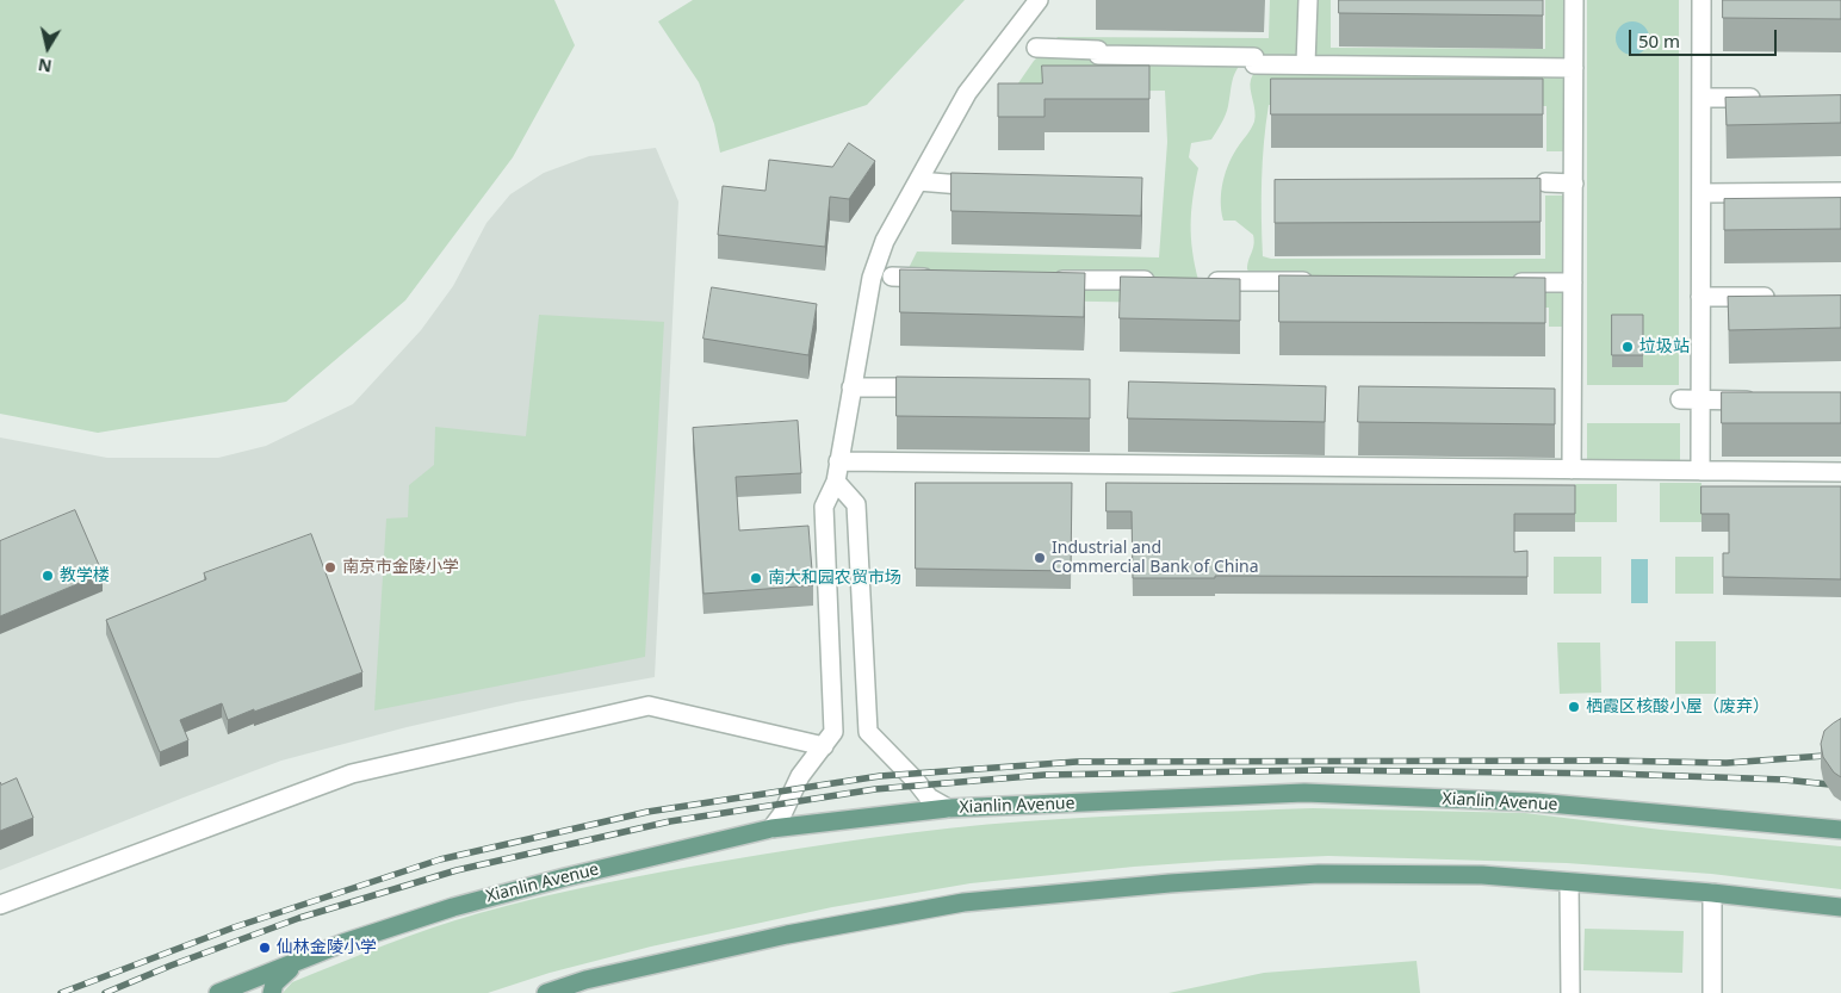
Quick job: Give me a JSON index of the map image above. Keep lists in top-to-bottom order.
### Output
{
  "streets": {
    "main road": ["Xianlin Avenue"]
  },
  "places": [
    "垃圾站",
    "Industrial and Commercial Bank of China",
    "南京市金陵小学",
    "教学楼",
    "南大和园农贸市场",
    "栖霞区核酸小屋（废弃）",
    "仙林金陵小学"
  ],
  "scale_bar": "50 m",
  "north": "bottom"
}
